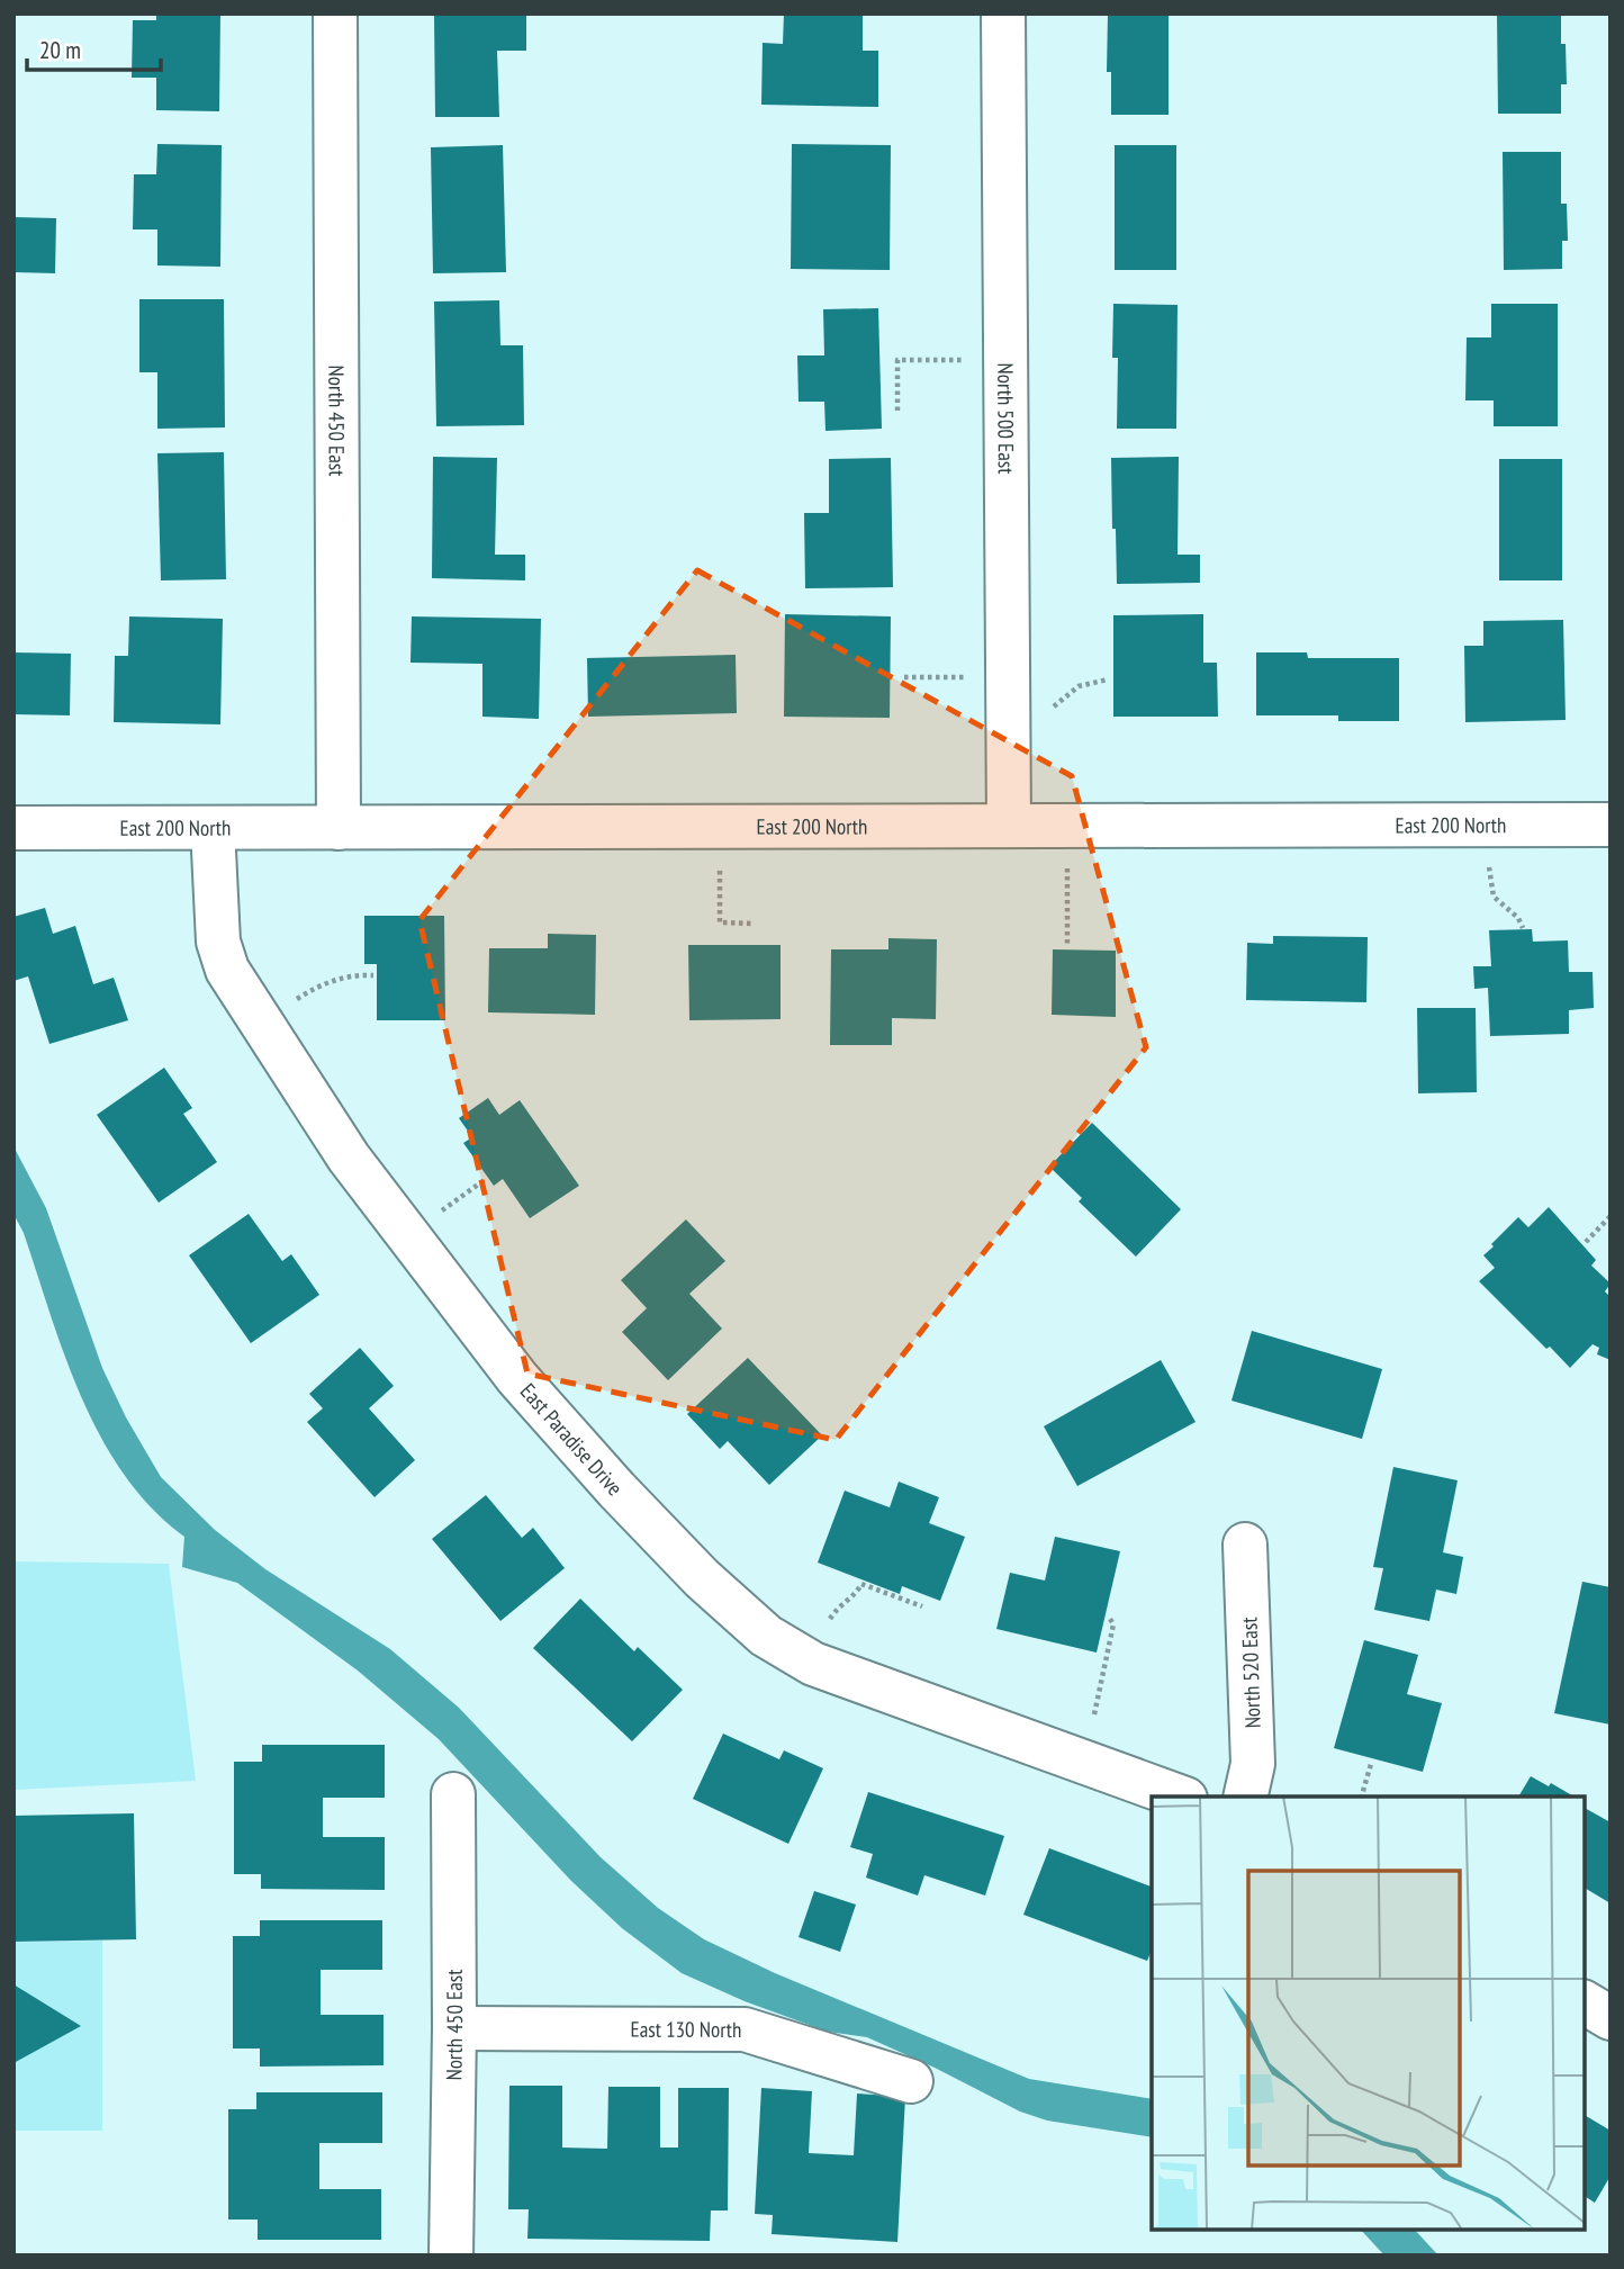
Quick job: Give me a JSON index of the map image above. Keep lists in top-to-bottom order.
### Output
{
  "streets": {
    "street": [
      "North 500 East",
      "North 450 East",
      "East 200 North",
      "East Paradise Drive",
      "North 520 East",
      "East 130 North"
    ]
  },
  "crossings": [
    ["North 500 East", "East 200 North"],
    ["North 450 East", "East 200 North"],
    ["North 450 East", "East 130 North"],
    ["East 200 North", "East Paradise Drive"]
  ],
  "scale_bar": "20 m"
}
